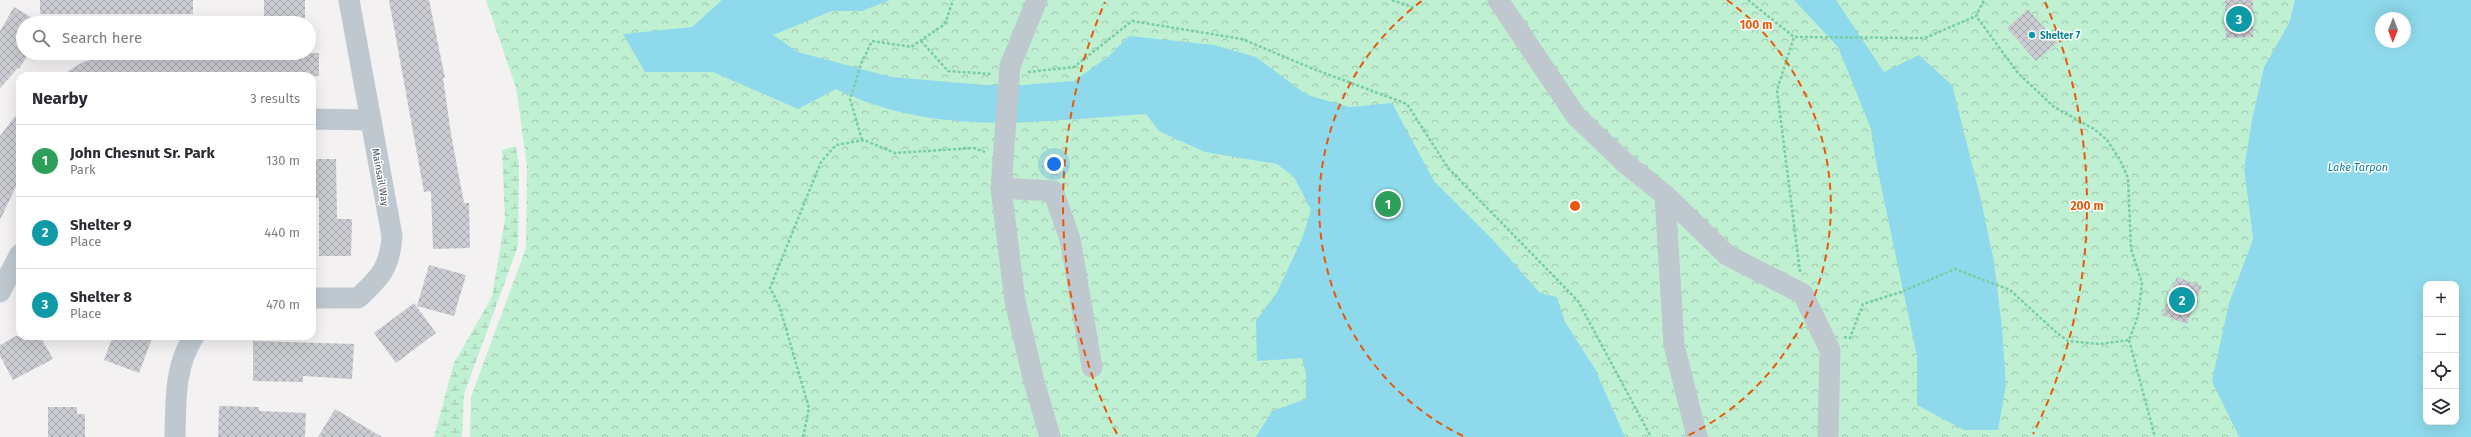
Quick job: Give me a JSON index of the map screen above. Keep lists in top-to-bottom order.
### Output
{
  "streets": {
    "street": ["Mainsail Way"]
  },
  "water": ["Lake Tarpon"],
  "places": ["Shelter 7"],
  "north": "bottom",
  "page": {
    "pins": ["3", "1", "2"],
    "search": "Search here",
    "heading": ["Nearby", "3 results"],
    "list": [
      {
        "mark": "1",
        "name": "John Chesnut Sr. Park",
        "note": "Park",
        "value": "130 m"
      },
      {
        "mark": "2",
        "name": "Shelter 9",
        "note": "Place",
        "value": "440 m"
      },
      {
        "mark": "3",
        "name": "Shelter 8",
        "note": "Place",
        "value": "470 m"
      }
    ],
    "map_buttons": ["+", "−"]
  },
  "rings": ["100 m", "200 m"]
}
